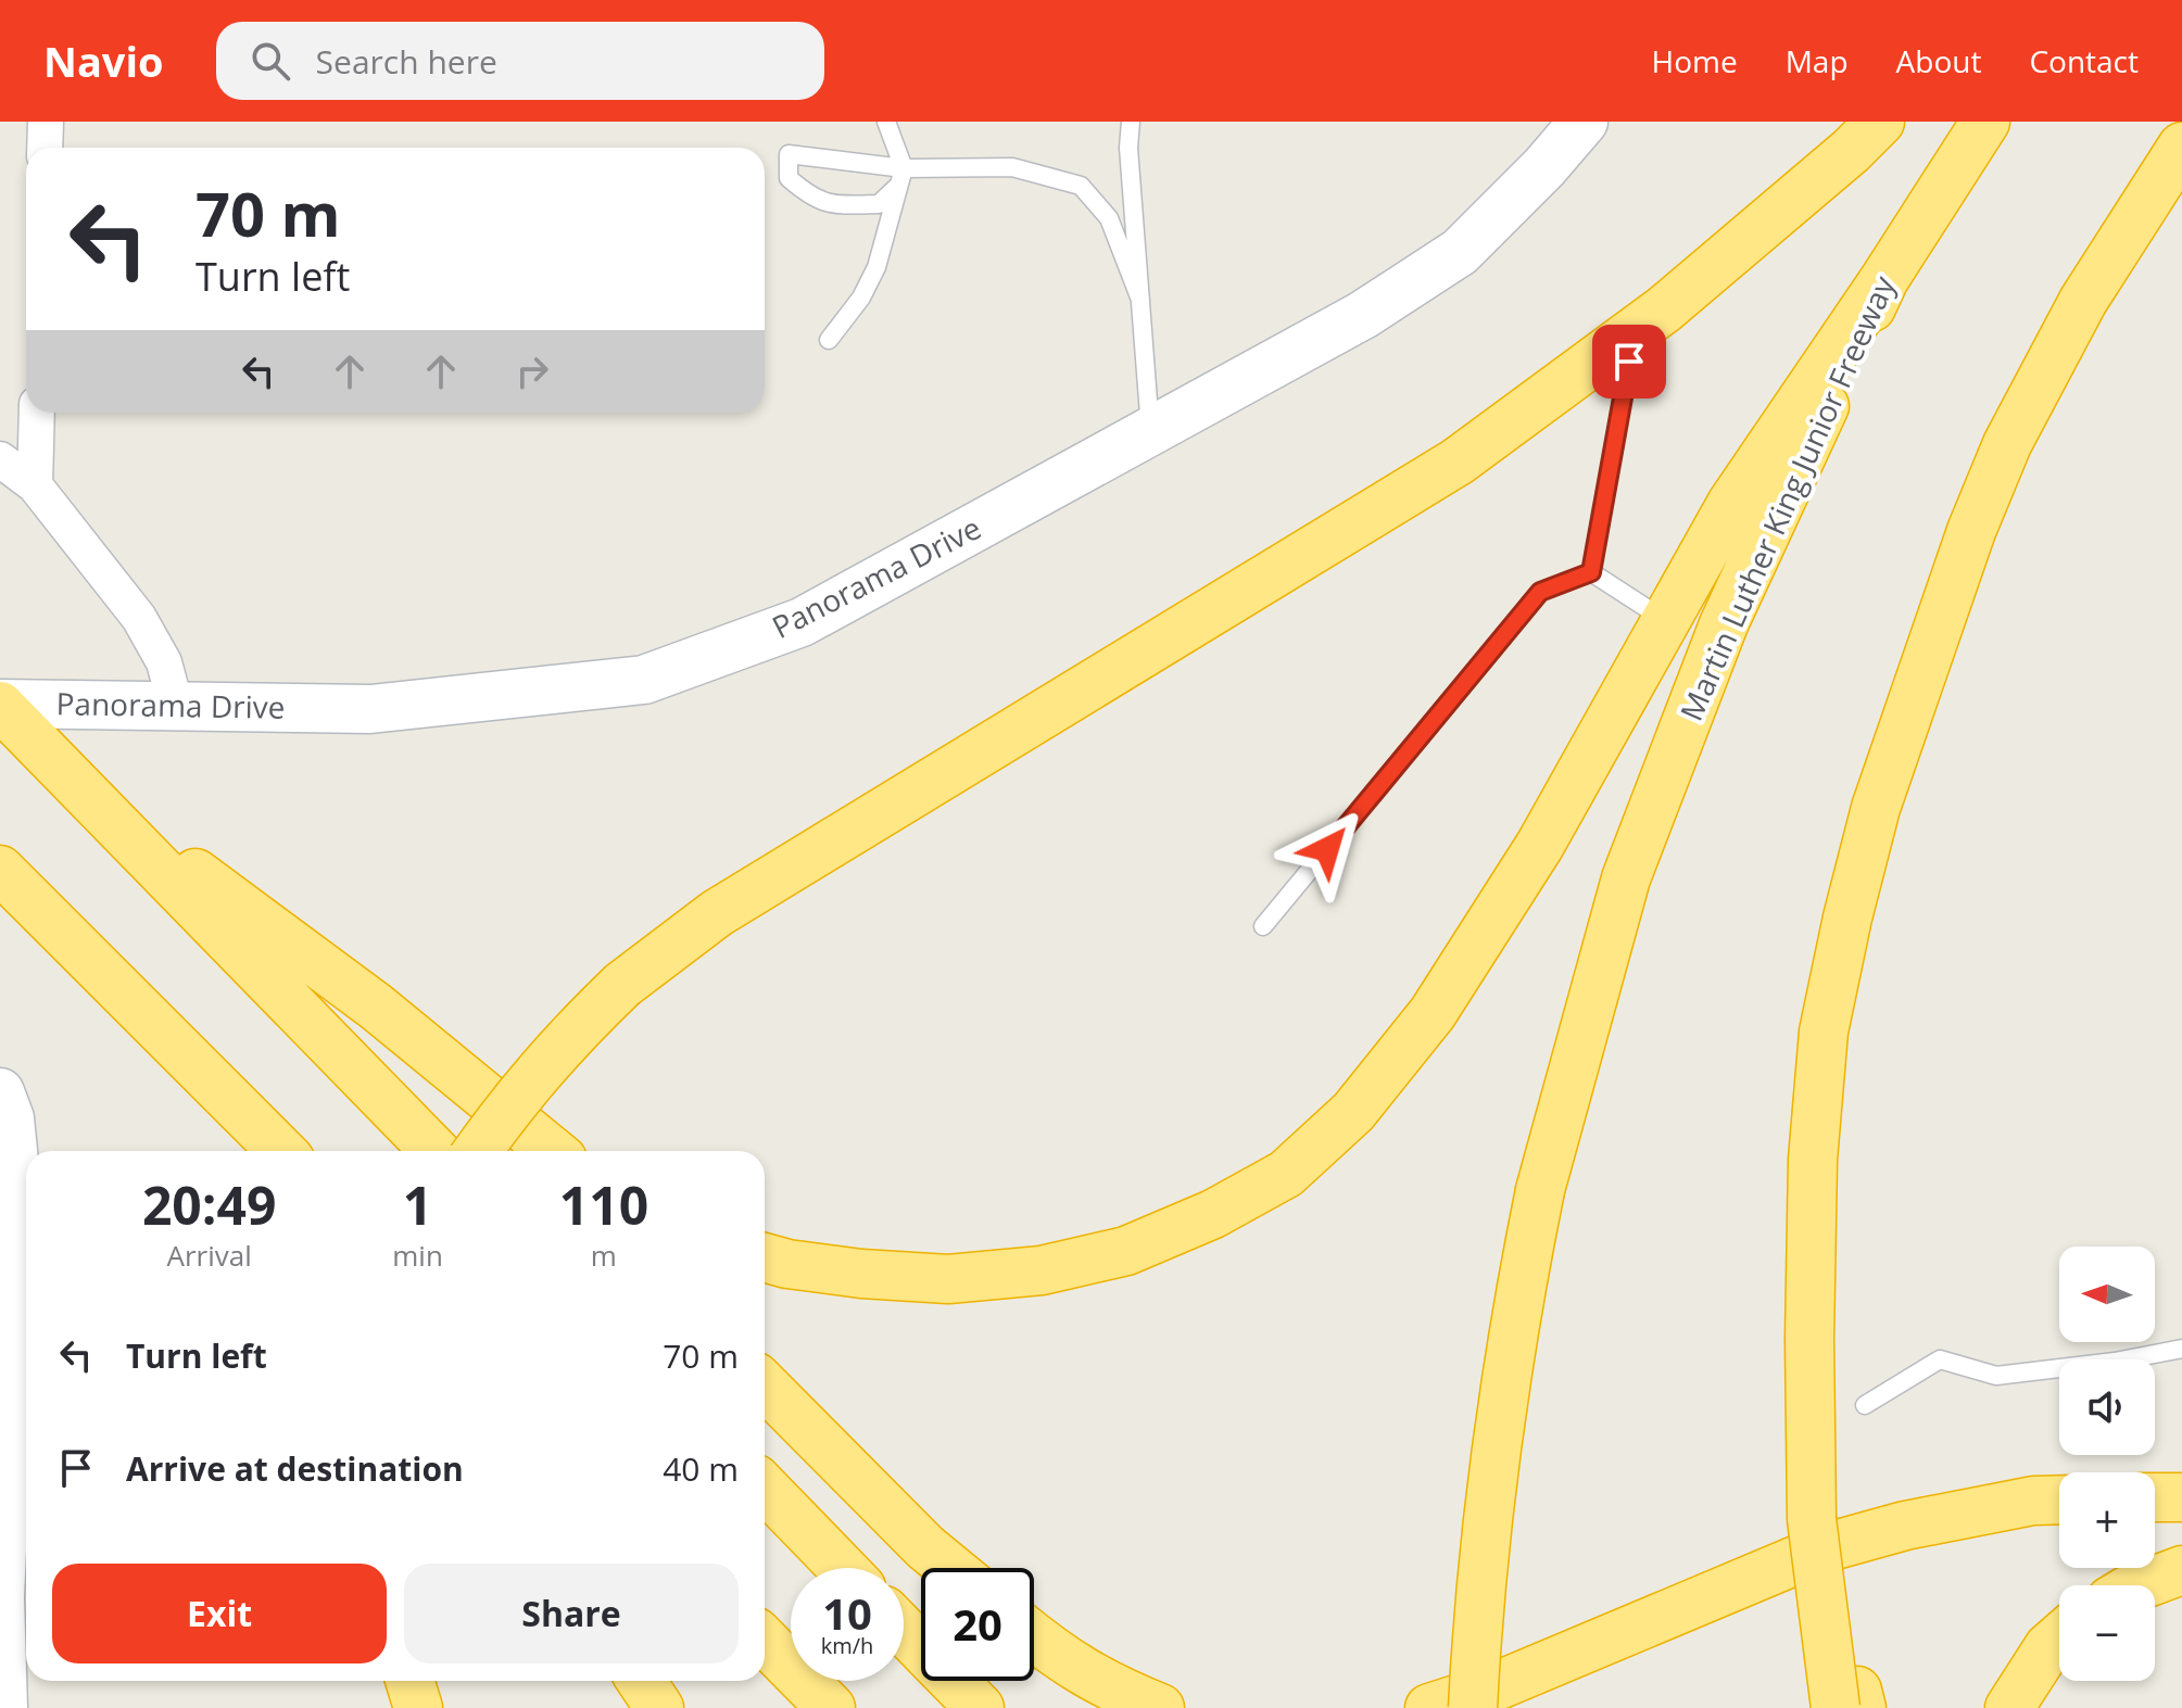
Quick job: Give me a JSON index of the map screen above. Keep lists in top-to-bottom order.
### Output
{
  "streets": {
    "highway": ["Martin Luther King Junior Freeway"],
    "street": ["Panorama Drive"]
  },
  "north": "left",
  "page": {
    "header": "Navio",
    "search": "Search here",
    "nav": [
      "Home",
      "Map",
      "About",
      "Contact"
    ],
    "turn": ["70 m", "Turn left"],
    "eta": [
      "20:49",
      "Arrival",
      "1",
      "min",
      "110",
      "m"
    ],
    "map_buttons": ["+", "−"],
    "list": [
      {
        "name": "Turn left",
        "value": "70 m"
      },
      {
        "name": "Arrive at destination",
        "value": "40 m"
      }
    ],
    "buttons": ["Exit", "Share"],
    "speed": "10 km/h",
    "limit": "20"
  }
}
